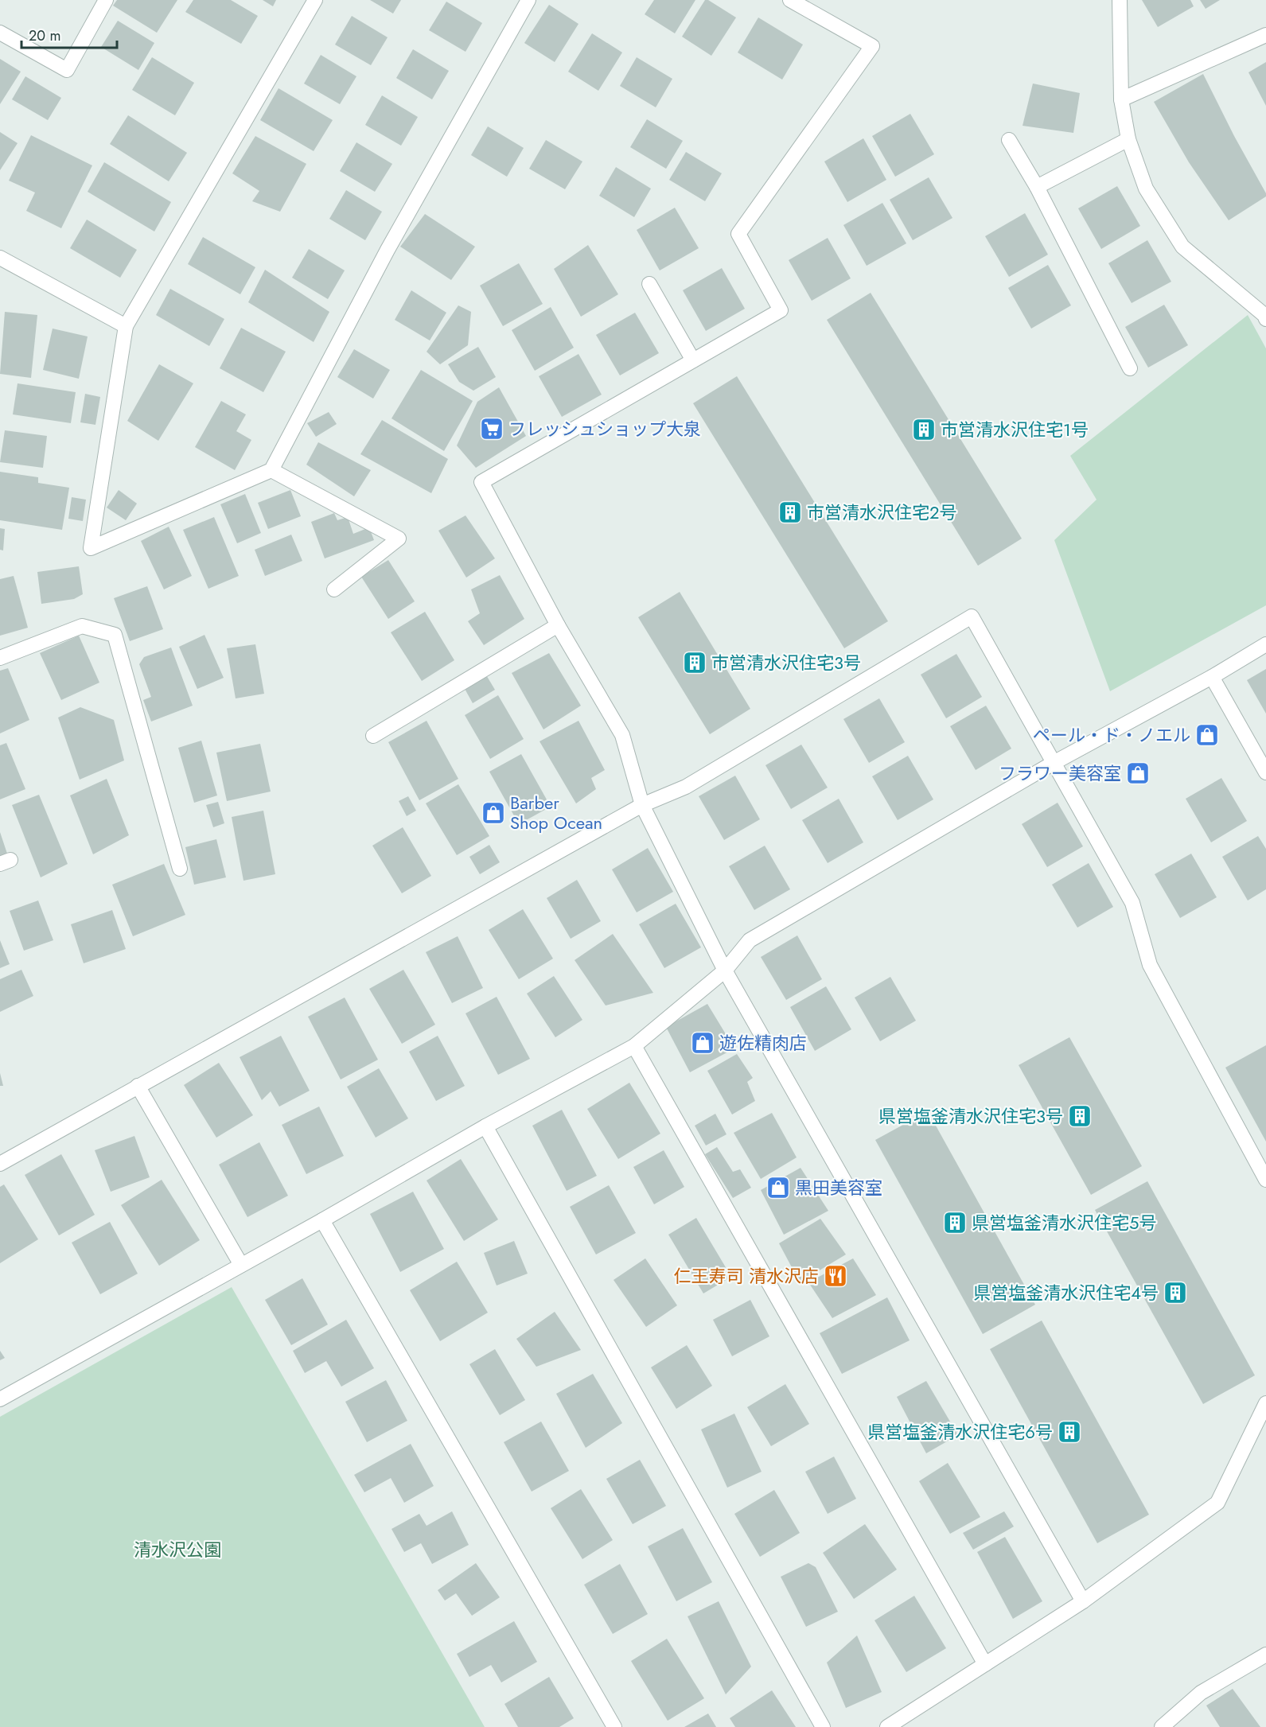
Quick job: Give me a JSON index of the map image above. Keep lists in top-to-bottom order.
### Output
{
  "parks": ["清水沢公園"],
  "places": {
    "supermarket": ["フレッシュショップ大泉"],
    "building": [
      "市営清水沢住宅1号",
      "市営清水沢住宅2号",
      "市営清水沢住宅3号",
      "県営塩釜清水沢住宅3号",
      "県営塩釜清水沢住宅5号",
      "県営塩釜清水沢住宅4号",
      "県営塩釜清水沢住宅6号"
    ],
    "shop": [
      "ペール・ド・ノエル",
      "フラワー美容室",
      "Barber Shop Ocean",
      "遊佐精肉店",
      "黒田美容室"
    ],
    "restaurant": ["仁王寿司 清水沢店"]
  },
  "scale_bar": "20 m"
}
